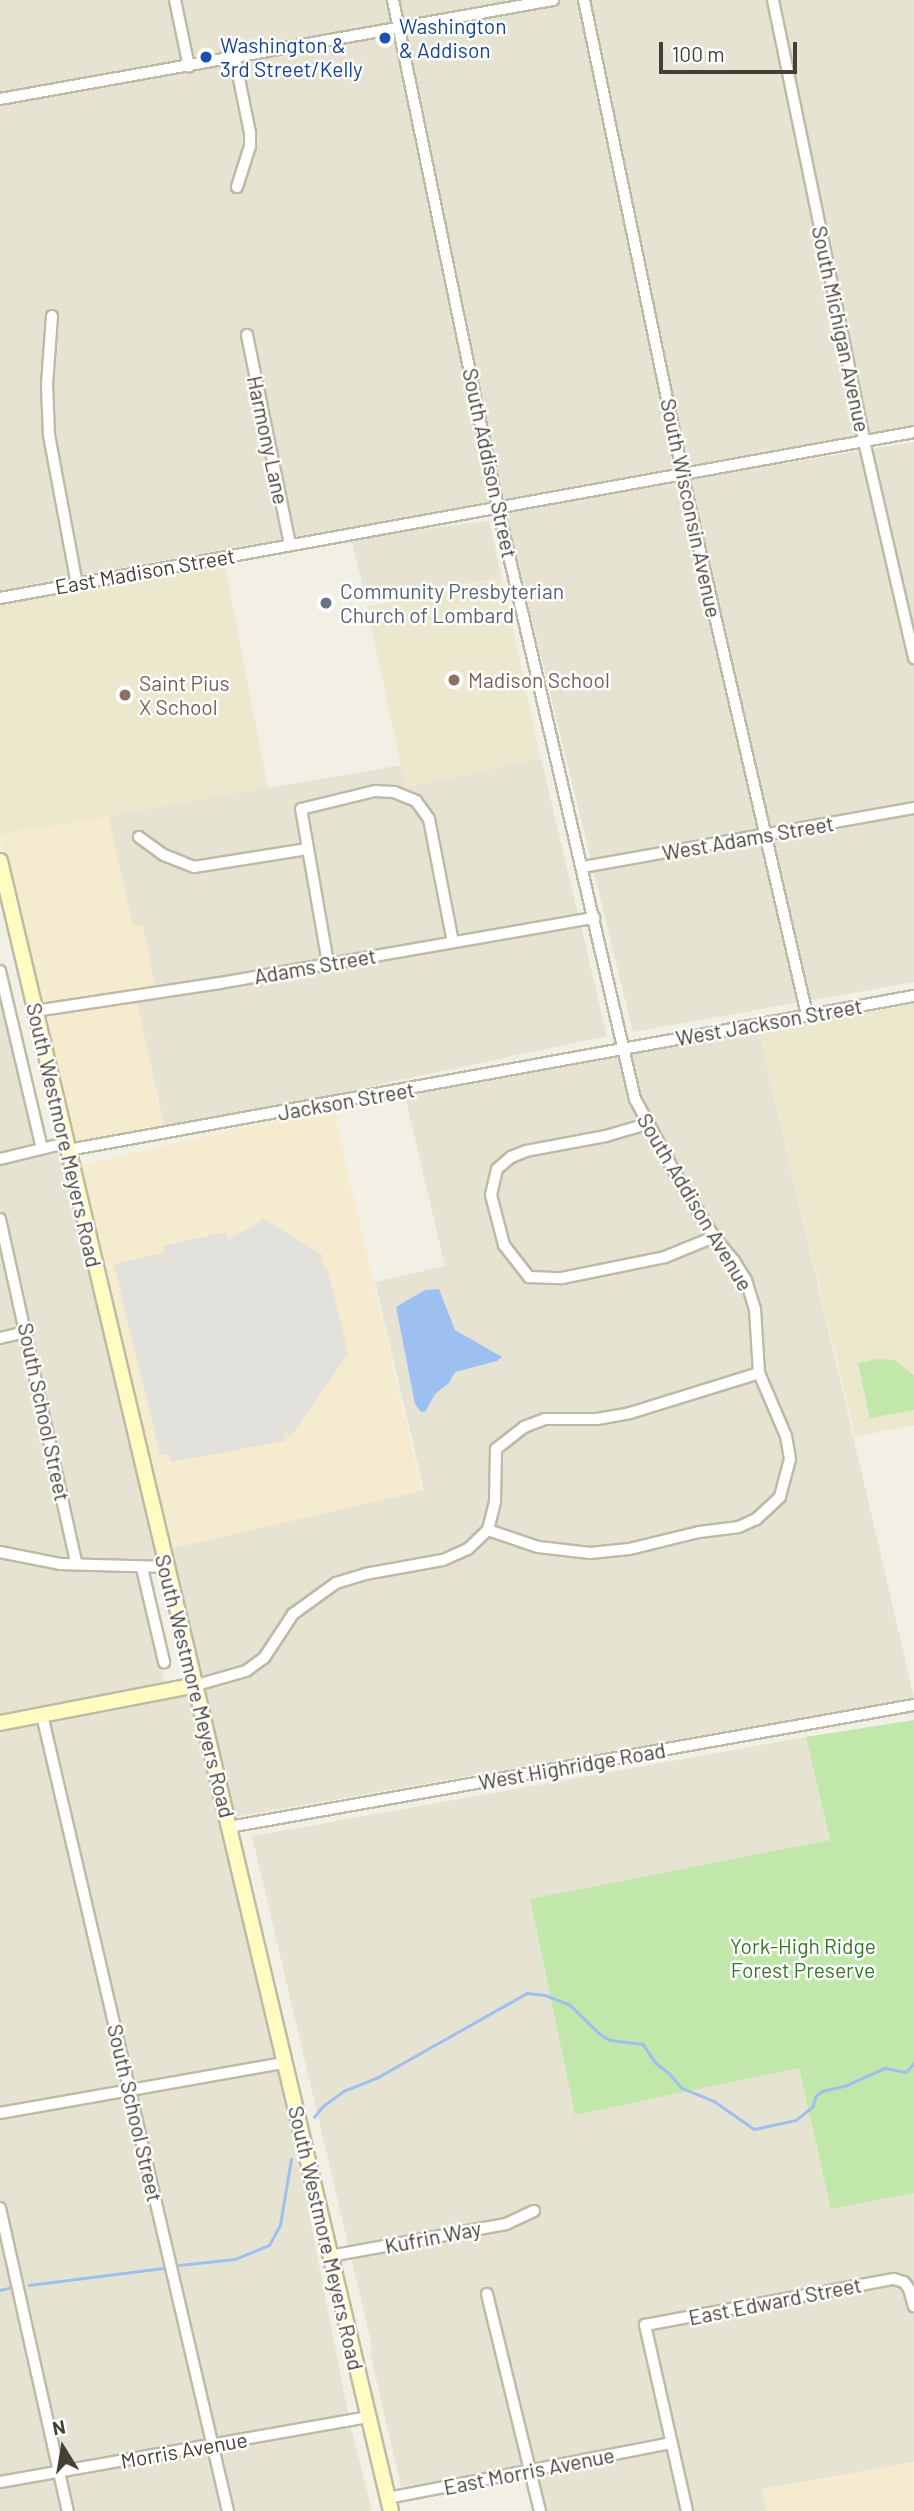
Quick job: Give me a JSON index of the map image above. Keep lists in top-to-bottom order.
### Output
{
  "streets": {
    "street": [
      "South Michigan Avenue",
      "Harmony Lane",
      "South Addison Street",
      "South Wisconsin Avenue",
      "East Madison Street",
      "West Adams Street",
      "Adams Street",
      "West Jackson Street",
      "Jackson Street",
      "South Westmore Meyers Road",
      "South Addison Avenue",
      "South School Street",
      "West Highridge Road",
      "Kufrin Way",
      "East Edward Street",
      "Morris Avenue",
      "East Morris Avenue"
    ]
  },
  "crossings": [
    ["South Michigan Avenue", "East Madison Street"],
    ["Harmony Lane", "East Madison Street"],
    ["South Addison Street", "East Madison Street"],
    ["South Addison Street", "West Adams Street"],
    ["South Addison Street", "Adams Street"],
    ["South Addison Street", "West Jackson Street"],
    ["South Addison Street", "Jackson Street"],
    ["South Addison Street", "South Addison Avenue"],
    ["South Wisconsin Avenue", "East Madison Street"],
    ["South Wisconsin Avenue", "West Adams Street"],
    ["South Wisconsin Avenue", "West Jackson Street"],
    ["Adams Street", "South Westmore Meyers Road"],
    ["West Jackson Street", "Jackson Street"],
    ["West Jackson Street", "South Addison Avenue"],
    ["Jackson Street", "South Westmore Meyers Road"],
    ["Jackson Street", "South Addison Avenue"],
    ["South Westmore Meyers Road", "West Highridge Road"],
    ["South Westmore Meyers Road", "Kufrin Way"],
    ["South Westmore Meyers Road", "Morris Avenue"],
    ["South Westmore Meyers Road", "East Morris Avenue"],
    ["South School Street", "Morris Avenue"],
    ["East Edward Street", "East Morris Avenue"]
  ],
  "parks": ["York-High Ridge Forest Preserve"],
  "places": [
    "Washington & Addison",
    "Washington & 3rd Street/Kelly",
    "Community Presbyterian Church of Lombard",
    "Madison School",
    "Saint Pius X School"
  ],
  "scale_bar": "100 m",
  "north": "top"
}
